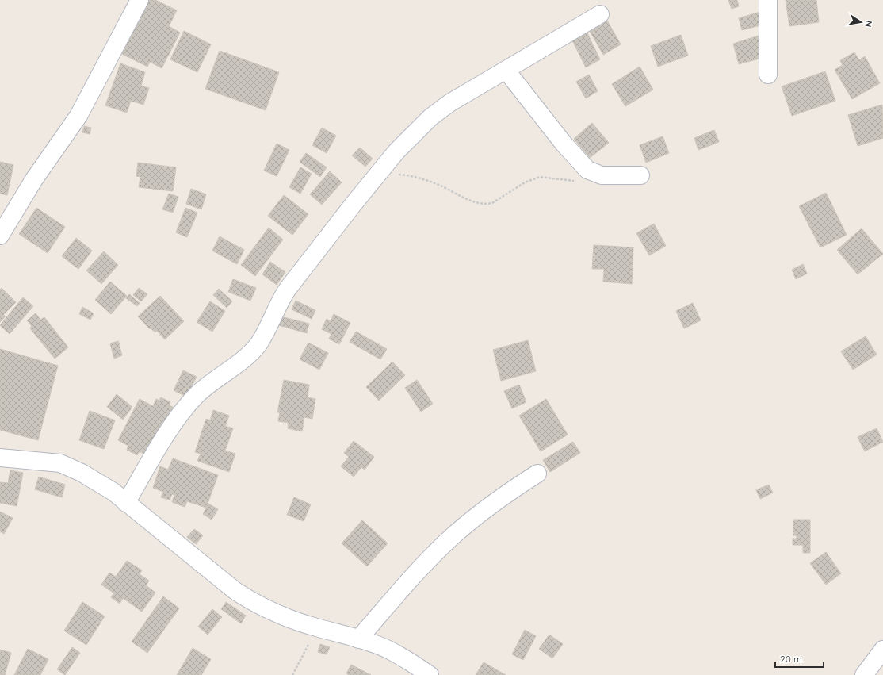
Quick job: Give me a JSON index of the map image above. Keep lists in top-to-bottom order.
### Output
{
  "scale_bar": "20 m",
  "north": "right"
}
